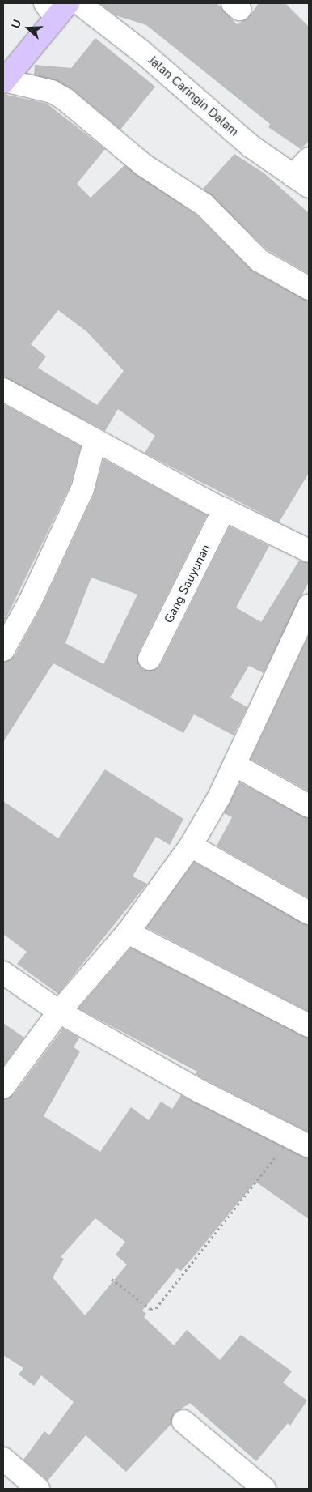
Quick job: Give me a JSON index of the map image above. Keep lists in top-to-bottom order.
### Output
{
  "streets": {
    "street": ["Jalan Caringin Dalam", "Gang Sauyunan"]
  },
  "north": "left"
}
